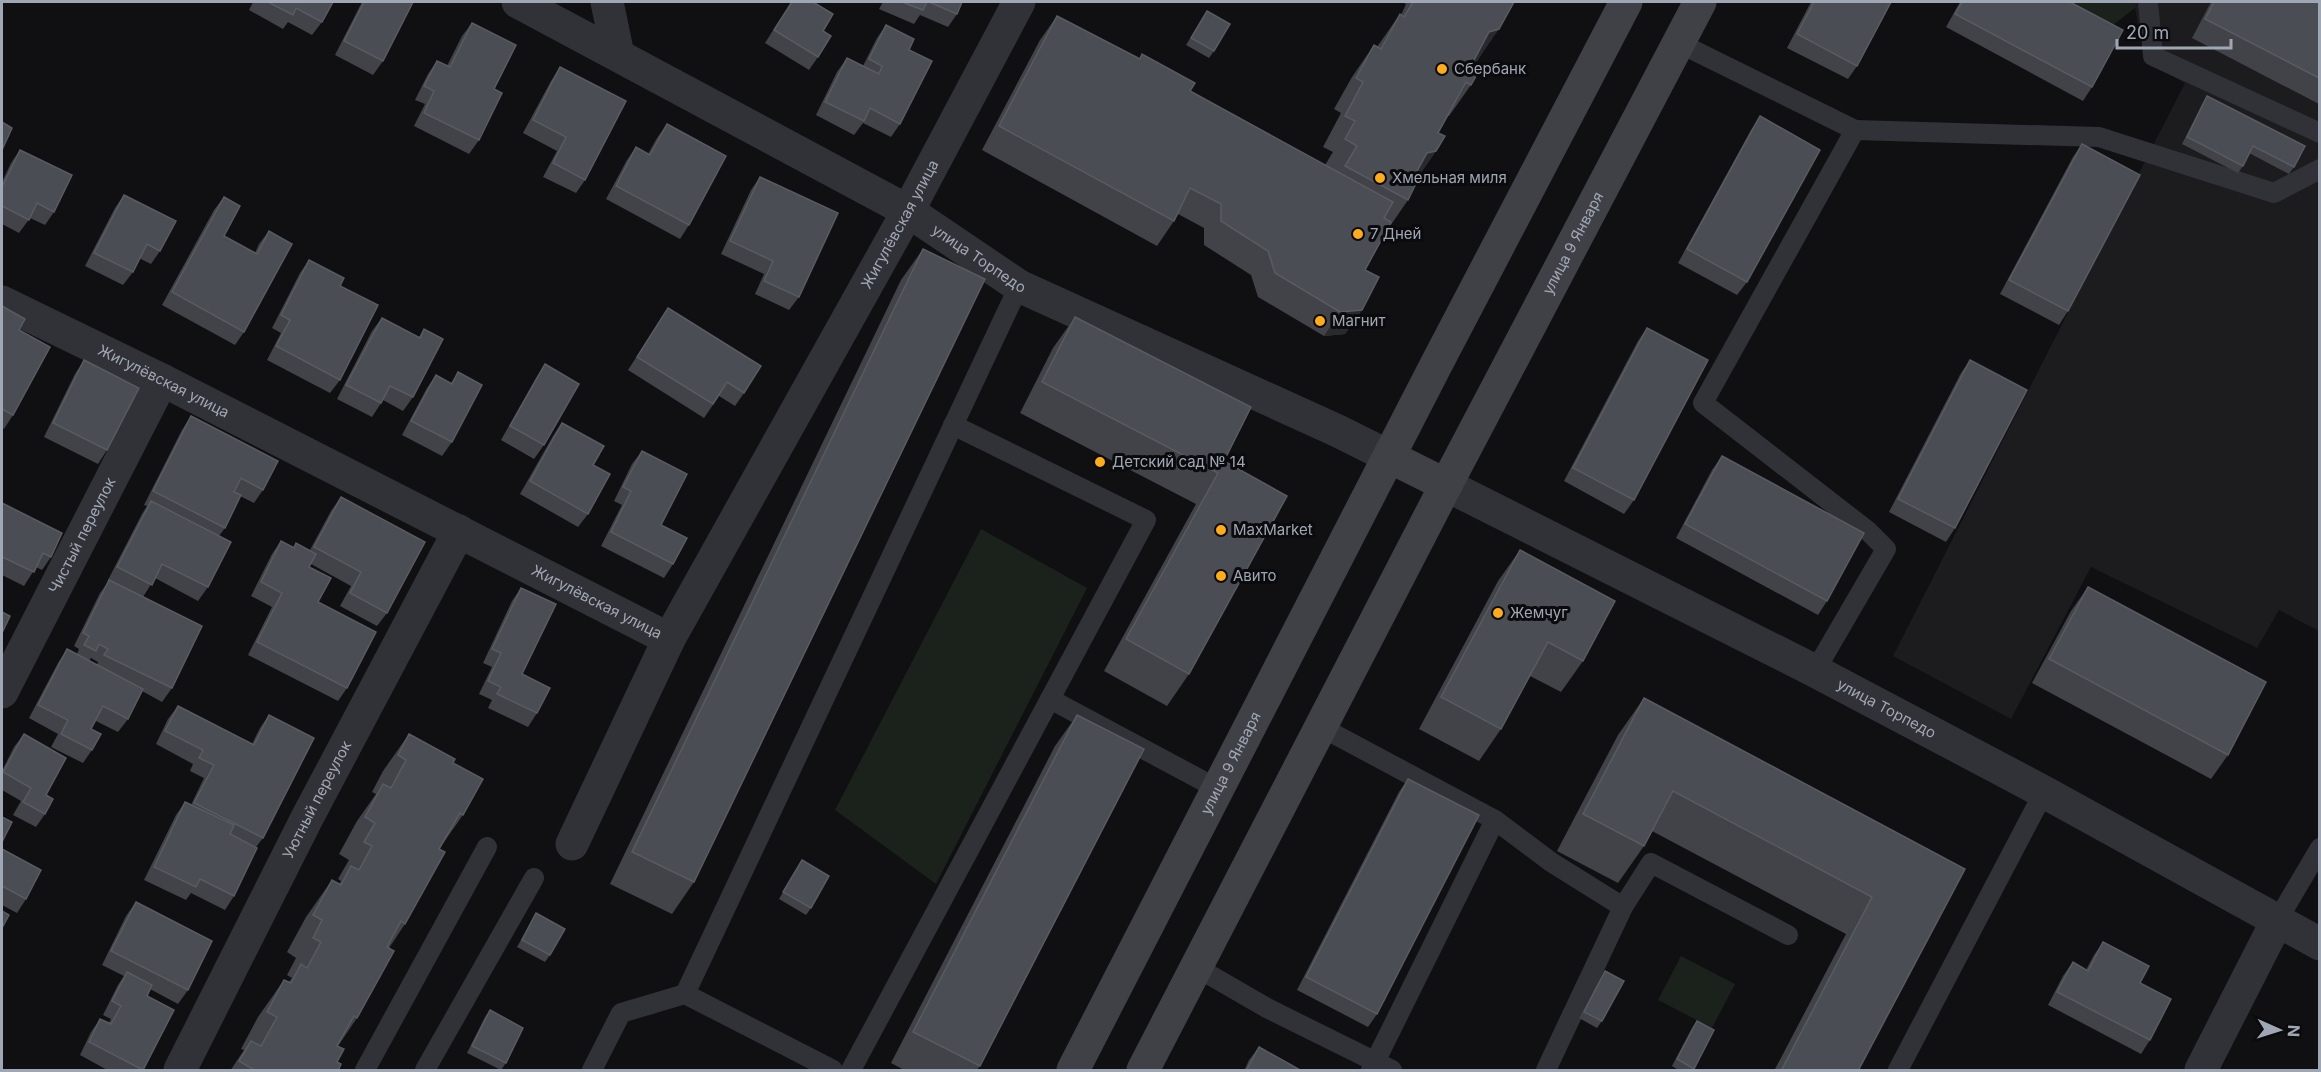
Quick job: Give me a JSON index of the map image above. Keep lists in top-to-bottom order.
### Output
{
  "streets": {
    "main road": ["улица 9 Января"],
    "street": [
      "Жигулёвская улица",
      "улица Торпедо",
      "Чистый переулок",
      "Уютный переулок"
    ]
  },
  "crossings": [
    ["Жигулёвская улица", "улица Торпедо"],
    ["Жигулёвская улица", "Чистый переулок"],
    ["Жигулёвская улица", "Уютный переулок"],
    ["улица 9 Января", "улица Торпедо"]
  ],
  "places": [
    "Сбербанк",
    "Хмельная миля",
    "7 Дней",
    "Магнит",
    "Детский сад № 14",
    "MaxMarket",
    "Авито",
    "Жемчуг"
  ],
  "scale_bar": "20 m",
  "north": "right"
}
